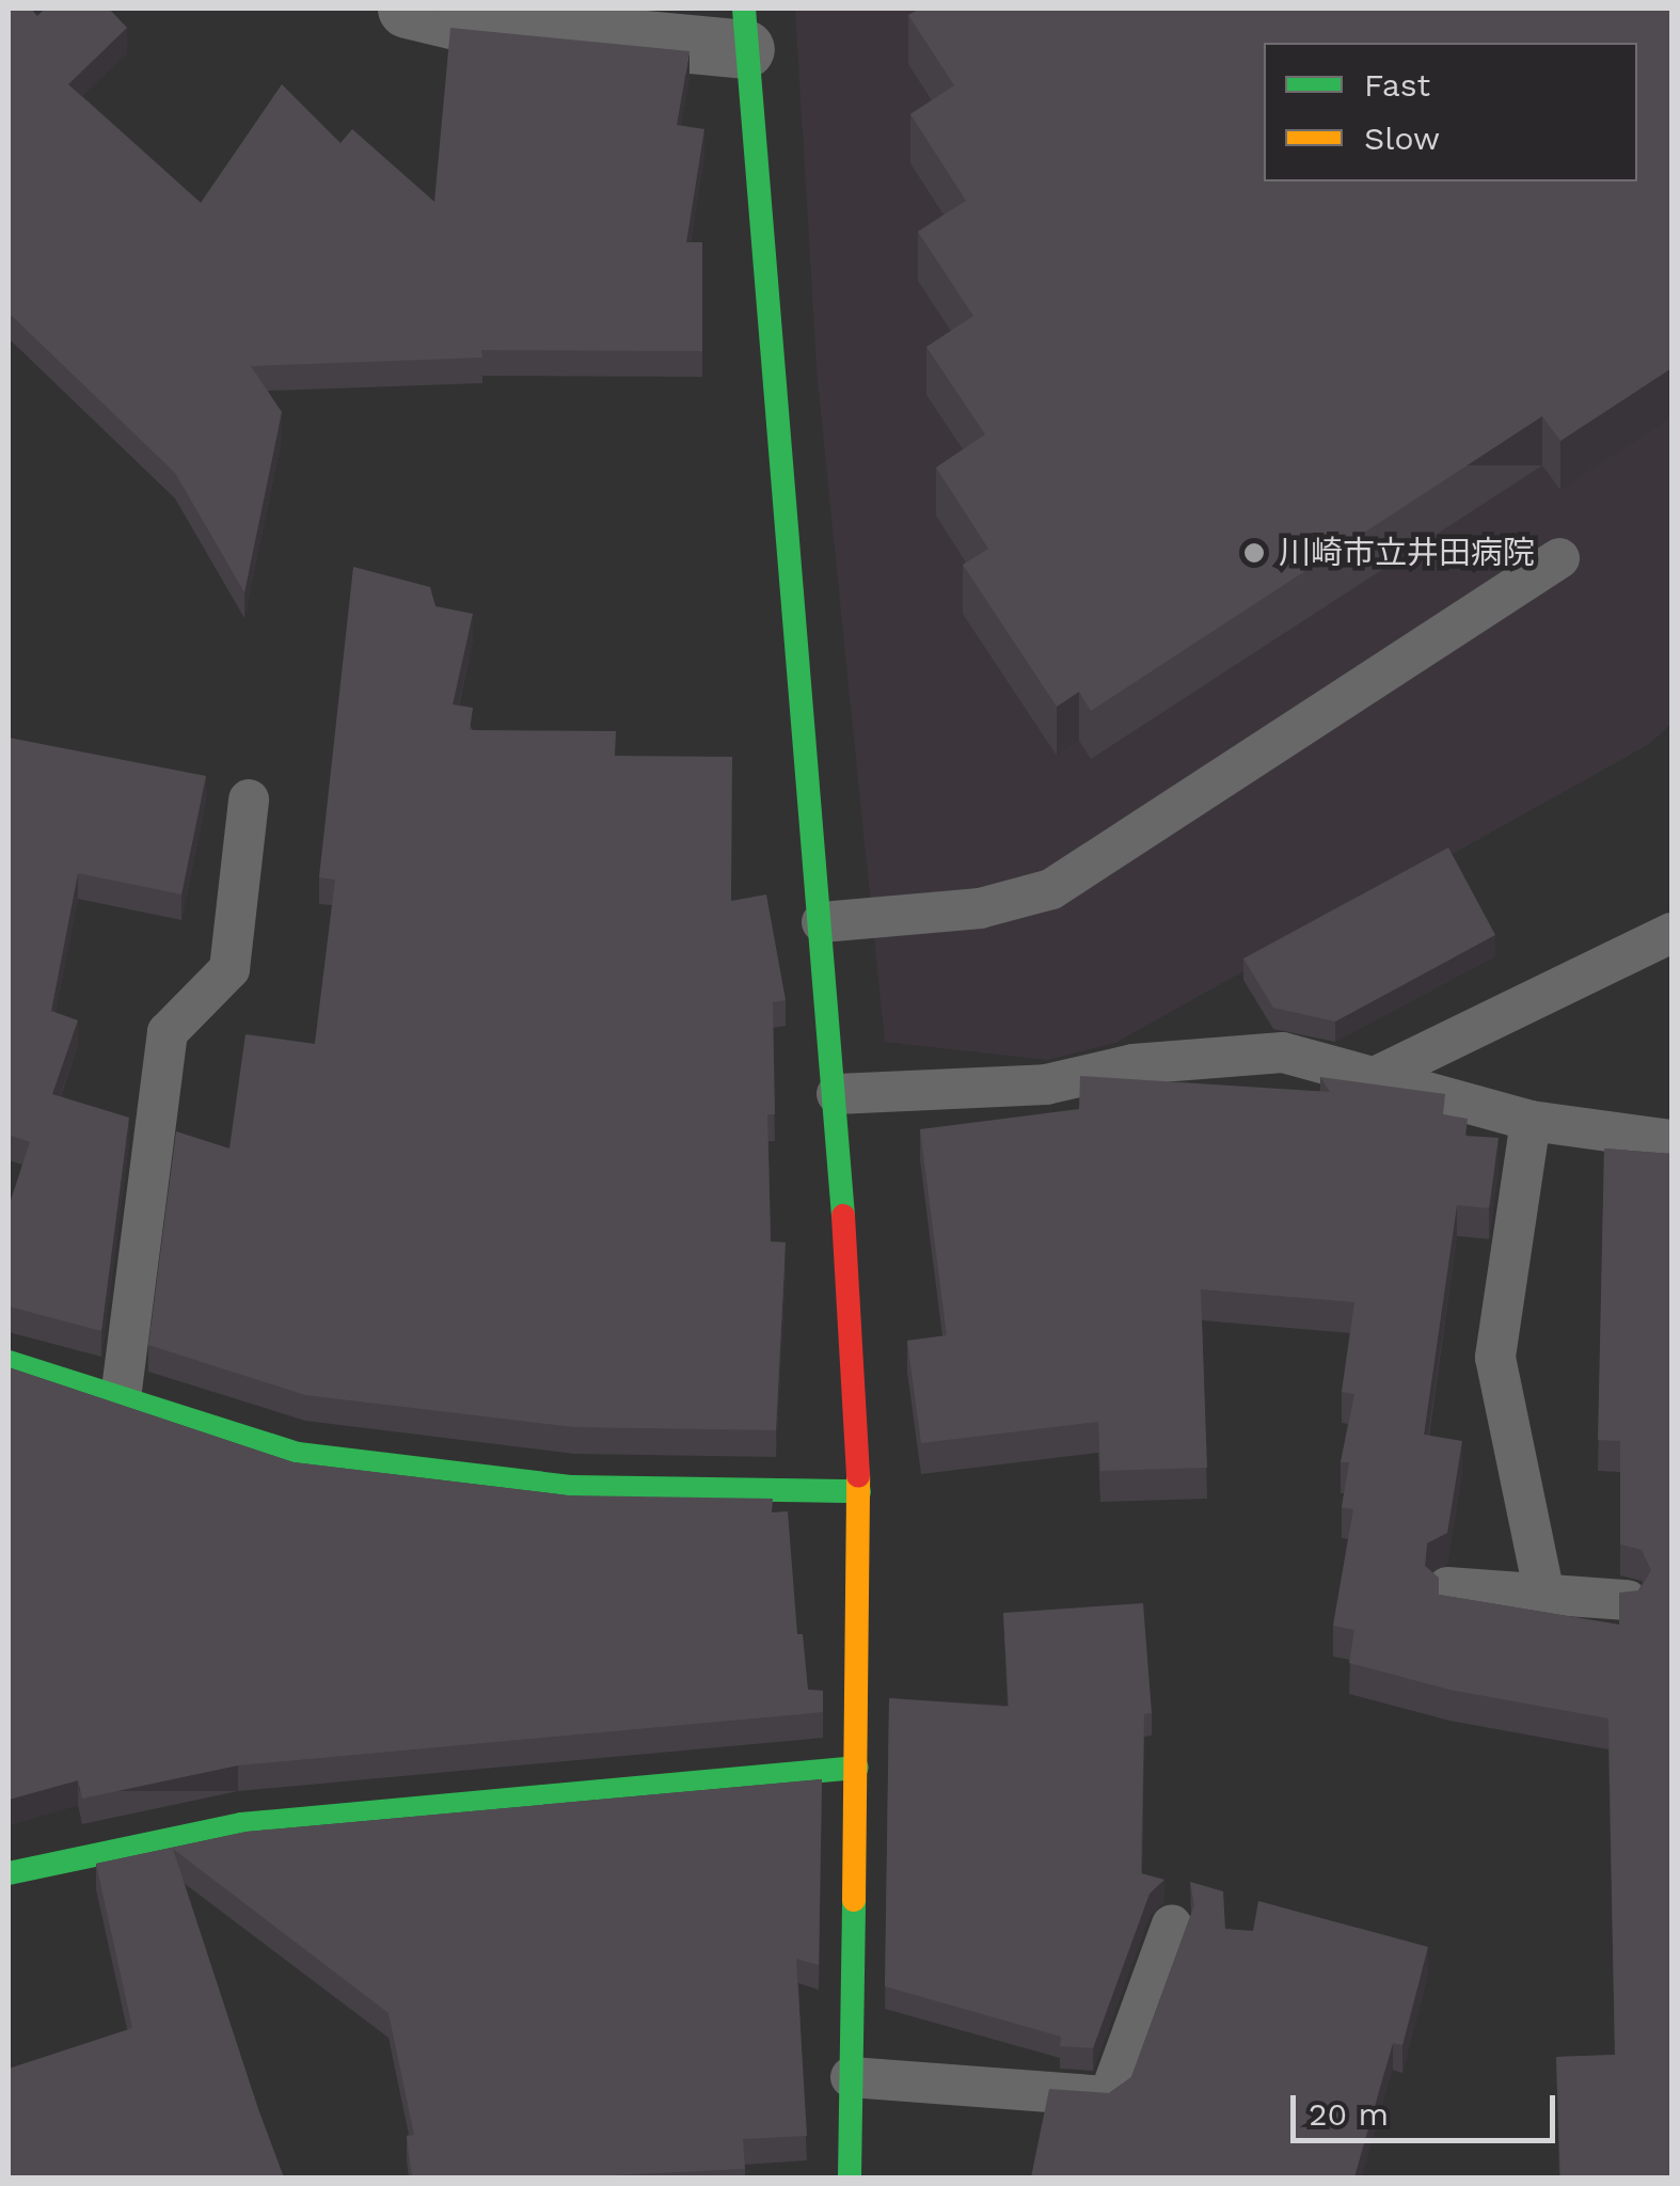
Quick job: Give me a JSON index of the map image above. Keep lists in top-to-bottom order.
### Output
{
  "places": ["川崎市立井田病院"],
  "legend": ["Fast", "Slow"],
  "scale_bar": "20 m"
}
